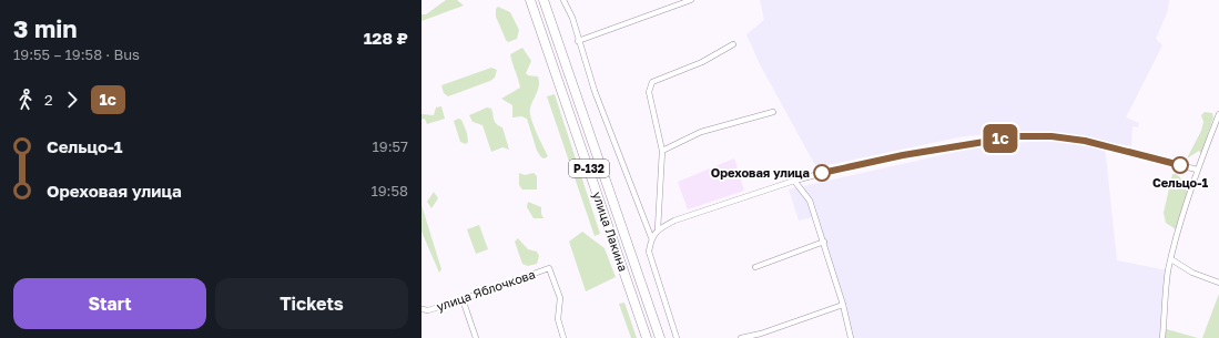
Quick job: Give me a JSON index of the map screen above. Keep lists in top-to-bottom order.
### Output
{
  "streets": {
    "highway": ["Р-132", "улица Лакина"],
    "street": ["улица Яблочкова"]
  },
  "places": ["Сельцо-1", "Ореховая улица"],
  "lines": ["bus line 1с"],
  "page": {
    "heading": ["3 min", "19:55 – 19:58 · Bus", "128 ₽"],
    "on_map": "1с",
    "legs": ["2", "1с"],
    "list": [
      {
        "name": "Сельцо-1",
        "value": "19:57"
      },
      {
        "name": "Ореховая улица",
        "value": "19:58"
      }
    ],
    "buttons": ["Start", "Tickets"]
  }
}
